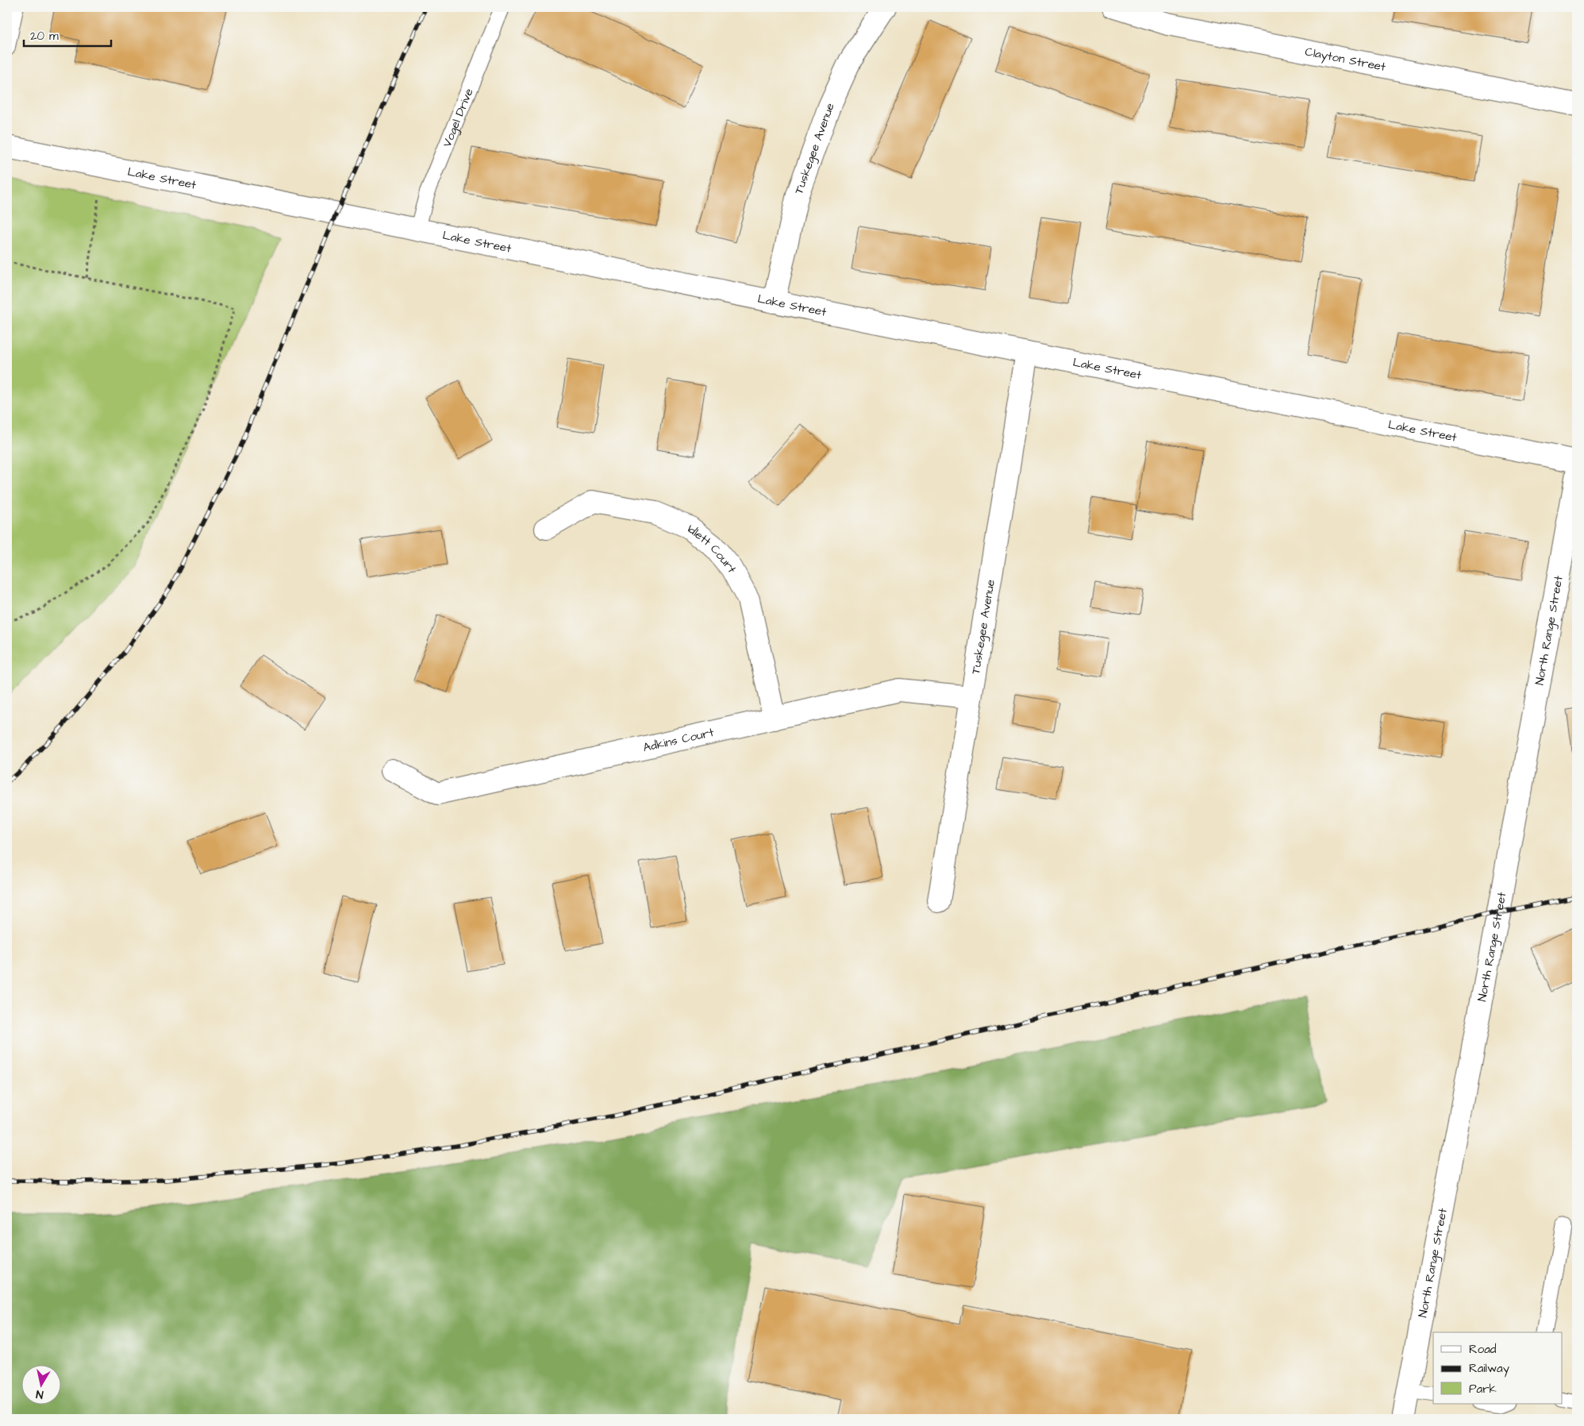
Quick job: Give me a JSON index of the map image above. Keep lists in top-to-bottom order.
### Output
{
  "streets": {
    "street": [
      "Clayton Street",
      "Tuskegee Avenue",
      "Lake Street",
      "Idlett Court",
      "North Range Street",
      "Adkins Court"
    ],
    "lane": ["Vogel Drive"]
  },
  "crossings": [
    ["Vogel Drive", "Lake Street"],
    ["Tuskegee Avenue", "Lake Street"],
    ["Tuskegee Avenue", "Adkins Court"],
    ["Idlett Court", "Adkins Court"]
  ],
  "legend": ["Road", "Railway", "Park"],
  "scale_bar": "20 m",
  "north": "bottom"
}
